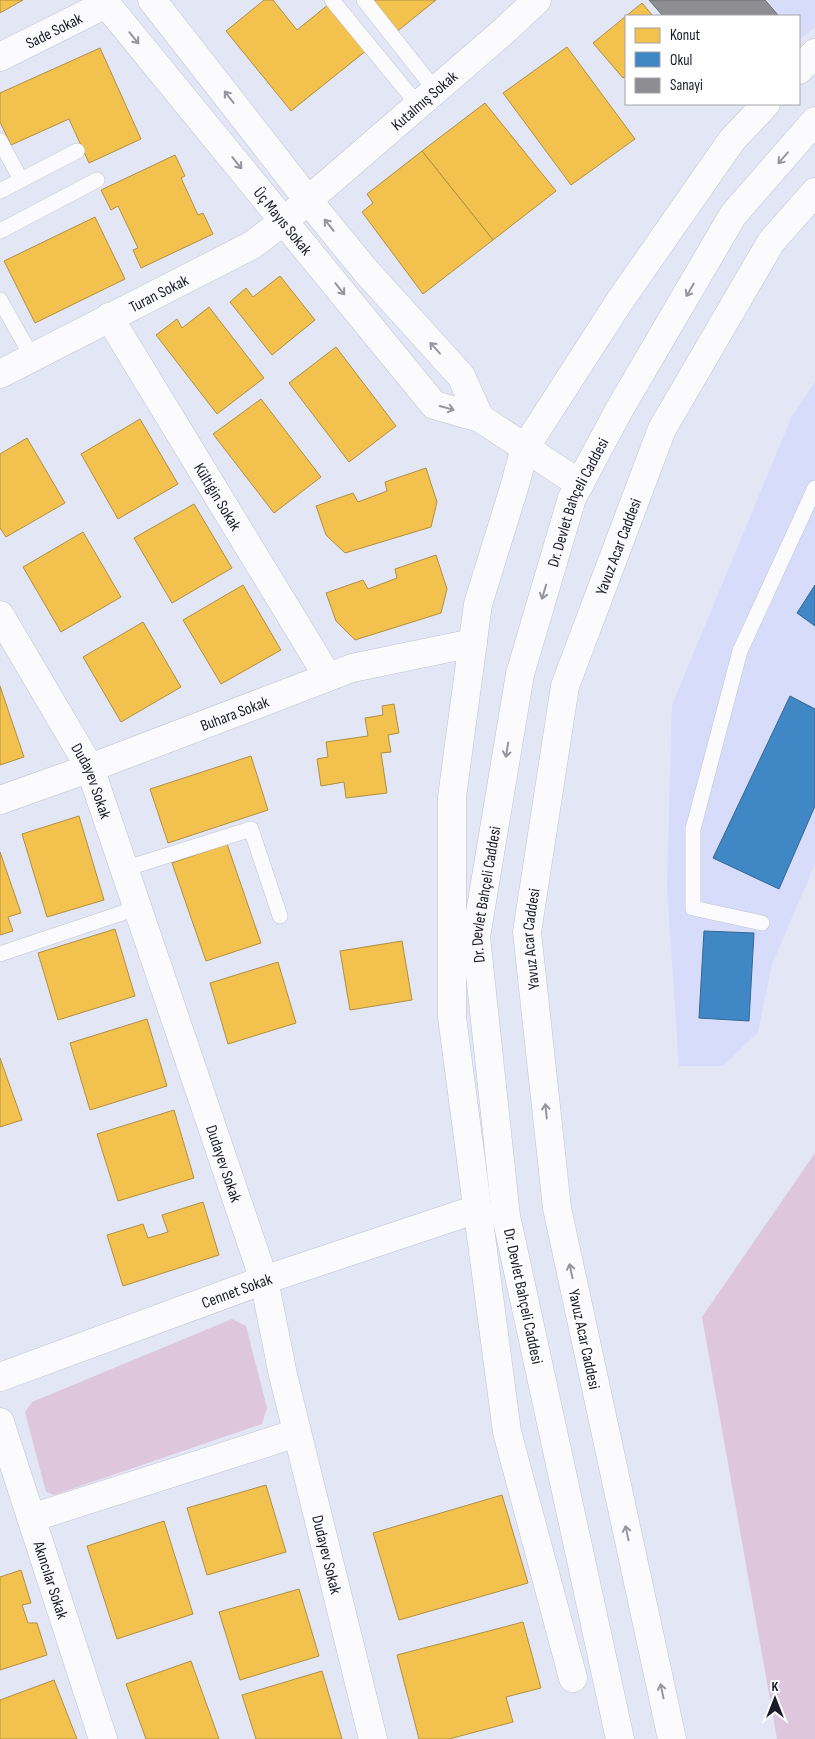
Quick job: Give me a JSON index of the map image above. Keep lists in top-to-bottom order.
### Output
{
  "streets": {
    "street": [
      "Sade Sokak",
      "Kutalmış Sokak",
      "Üç Mayıs Sokak",
      "Turan Sokak",
      "Kültigin Sokak",
      "Dr. Devlet Bahçeli Caddesi",
      "Yavuz Acar Caddesi",
      "Buhara Sokak",
      "Dudayev Sokak",
      "Cennet Sokak",
      "Akıncılar Sokak"
    ]
  },
  "crossings": [
    ["Sade Sokak", "Üç Mayıs Sokak"],
    ["Kutalmış Sokak", "Üç Mayıs Sokak"],
    ["Kutalmış Sokak", "Turan Sokak"],
    ["Üç Mayıs Sokak", "Turan Sokak"],
    ["Üç Mayıs Sokak", "Dr. Devlet Bahçeli Caddesi"],
    ["Turan Sokak", "Kültigin Sokak"],
    ["Kültigin Sokak", "Buhara Sokak"],
    ["Buhara Sokak", "Dudayev Sokak"],
    ["Dudayev Sokak", "Cennet Sokak"]
  ],
  "legend": ["Konut", "Okul", "Sanayi"],
  "north": "top"
}
